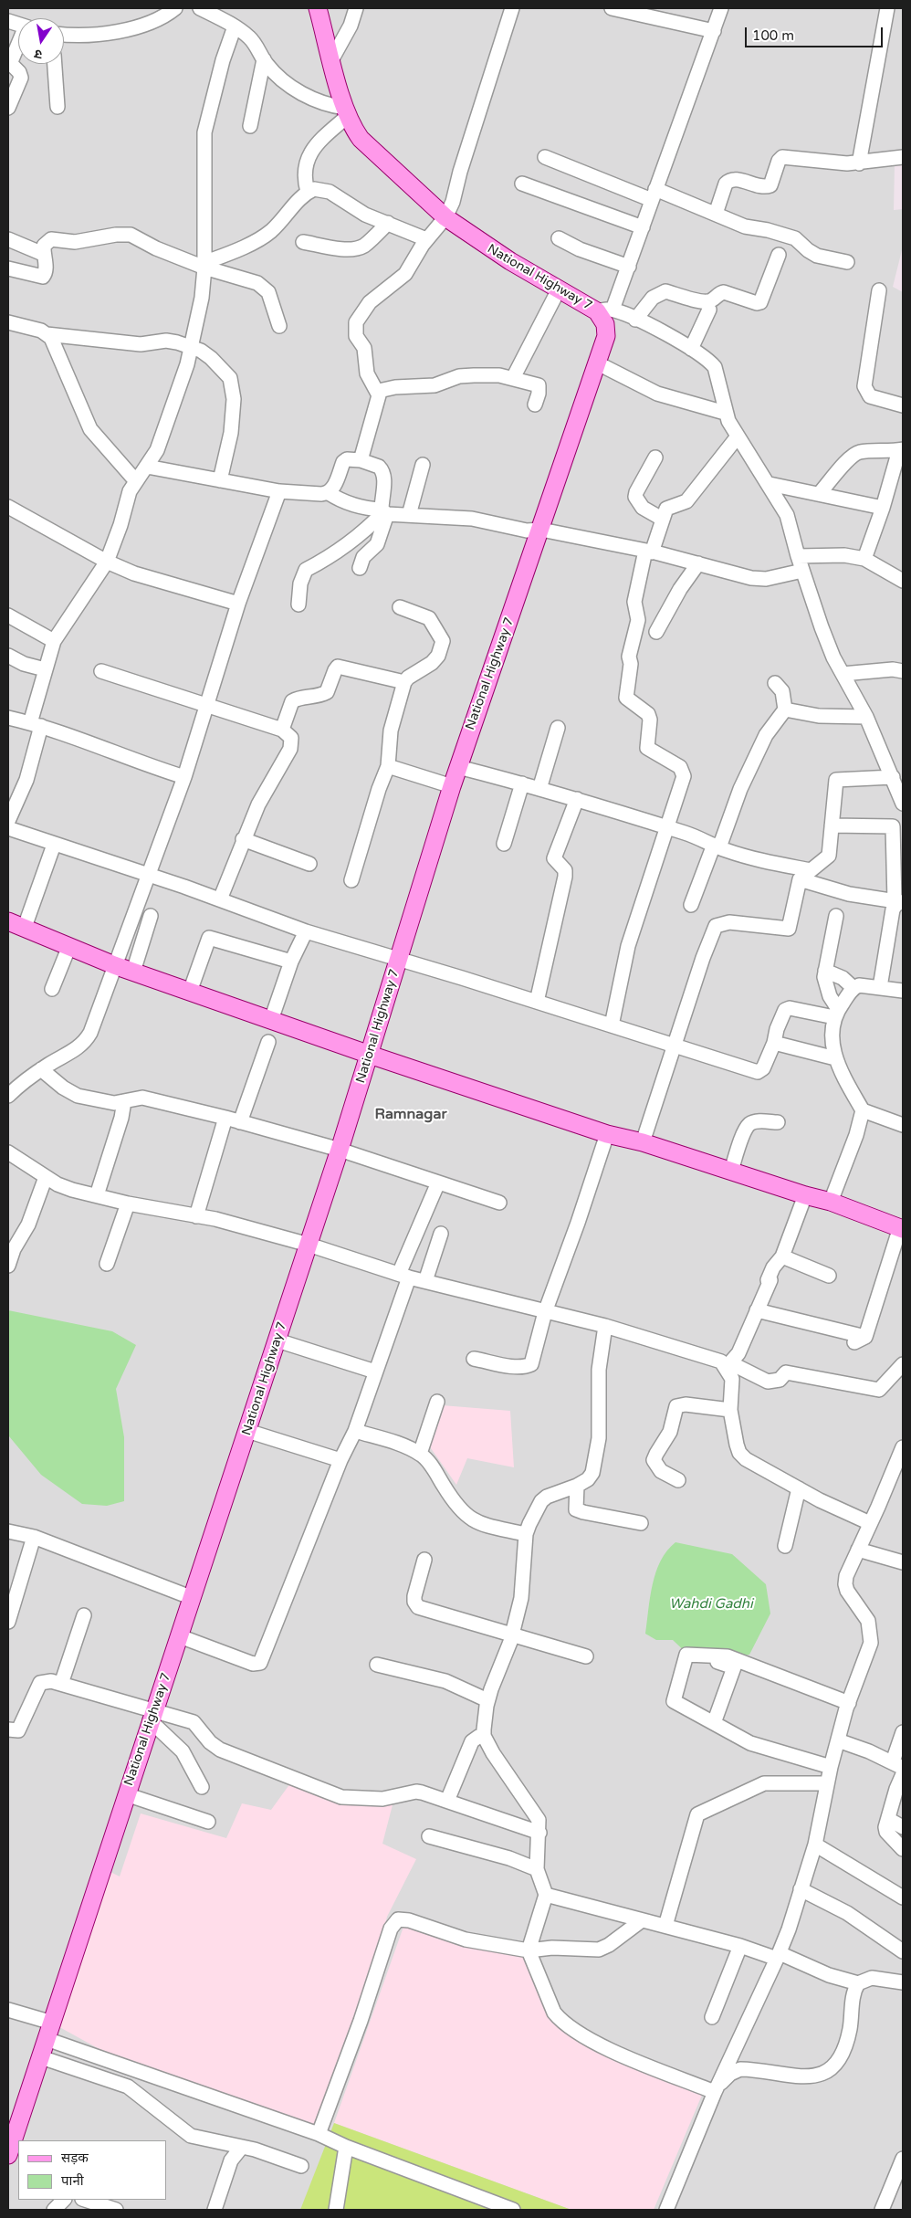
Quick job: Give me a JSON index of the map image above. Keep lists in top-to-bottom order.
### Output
{
  "streets": {
    "main road": ["National Highway 7"]
  },
  "districts": ["Ramnagar"],
  "water": ["Wahdi Gadhi"],
  "legend": ["सड़क", "पानी"],
  "scale_bar": "100 m",
  "north": "bottom"
}
